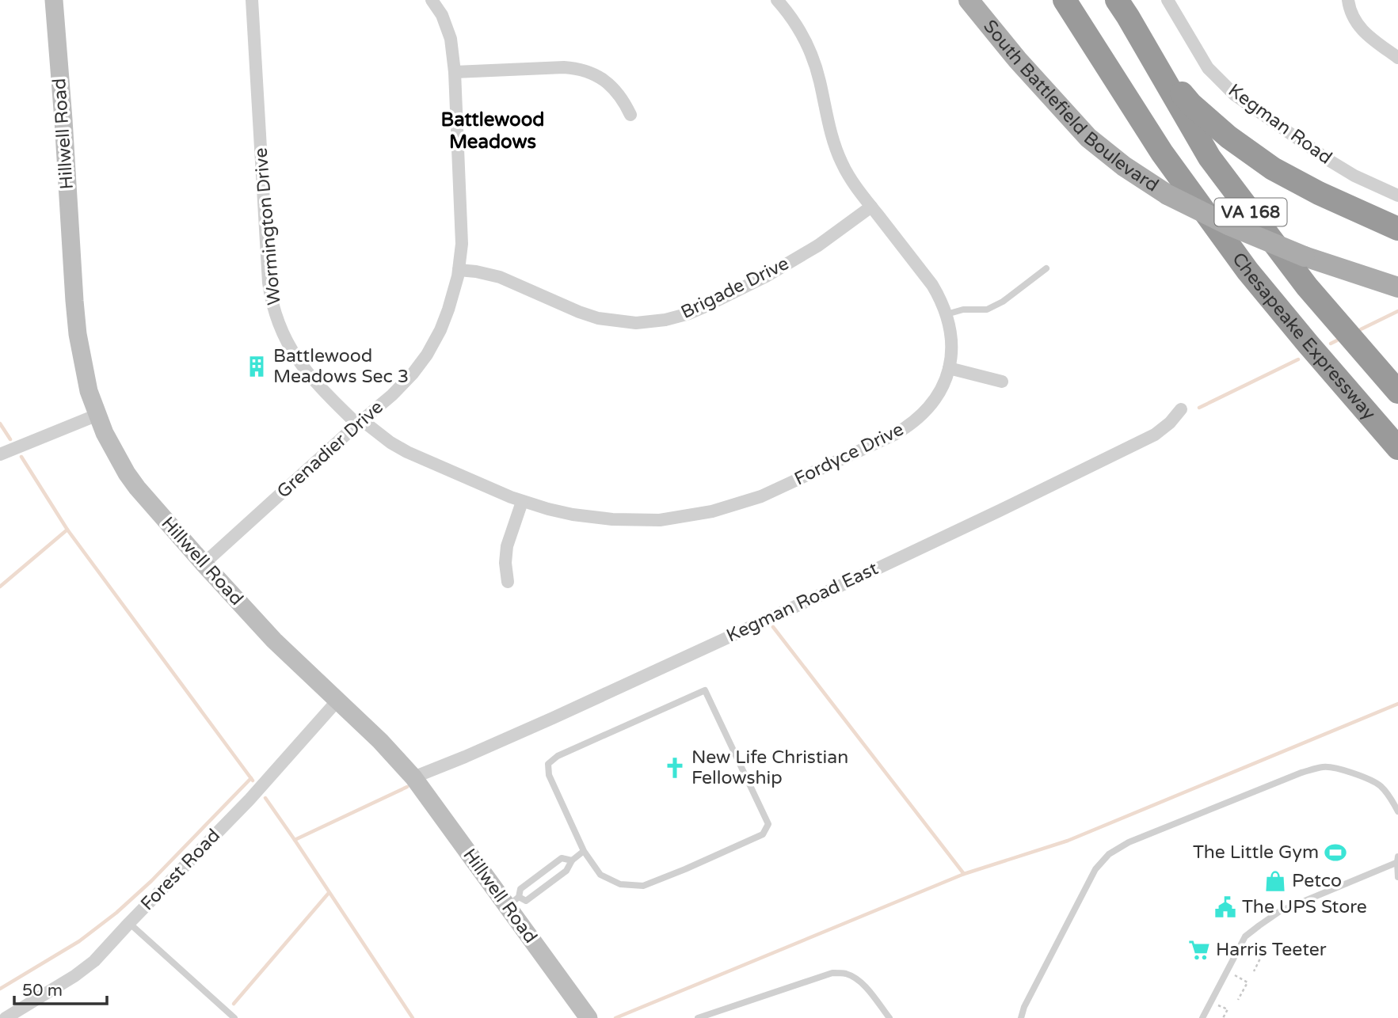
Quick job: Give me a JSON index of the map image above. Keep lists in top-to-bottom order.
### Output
{
  "streets": {
    "highway": ["VA 168", "Chesapeake Expressway"],
    "main road": ["South Battlefield Boulevard"],
    "street": [
      "Kegman Road",
      "Hillwell Road",
      "Wormington Drive",
      "Brigade Drive",
      "Grenadier Drive",
      "Fordyce Drive",
      "Kegman Road East",
      "Forest Road"
    ]
  },
  "crossings": [
    ["Hillwell Road", "Grenadier Drive"],
    ["Hillwell Road", "Kegman Road East"],
    ["Hillwell Road", "Forest Road"],
    ["Wormington Drive", "Grenadier Drive"],
    ["Wormington Drive", "Fordyce Drive"],
    ["Brigade Drive", "Grenadier Drive"],
    ["Brigade Drive", "Fordyce Drive"],
    ["Grenadier Drive", "Fordyce Drive"]
  ],
  "districts": ["Battlewood Meadows"],
  "places": {
    "building": ["Battlewood Meadows Sec 3"],
    "church": ["New Life Christian Fellowship"],
    "sports": ["The Little Gym"],
    "shop": ["Petco"],
    "public building": ["The UPS Store"],
    "supermarket": ["Harris Teeter"]
  },
  "scale_bar": "50 m"
}
